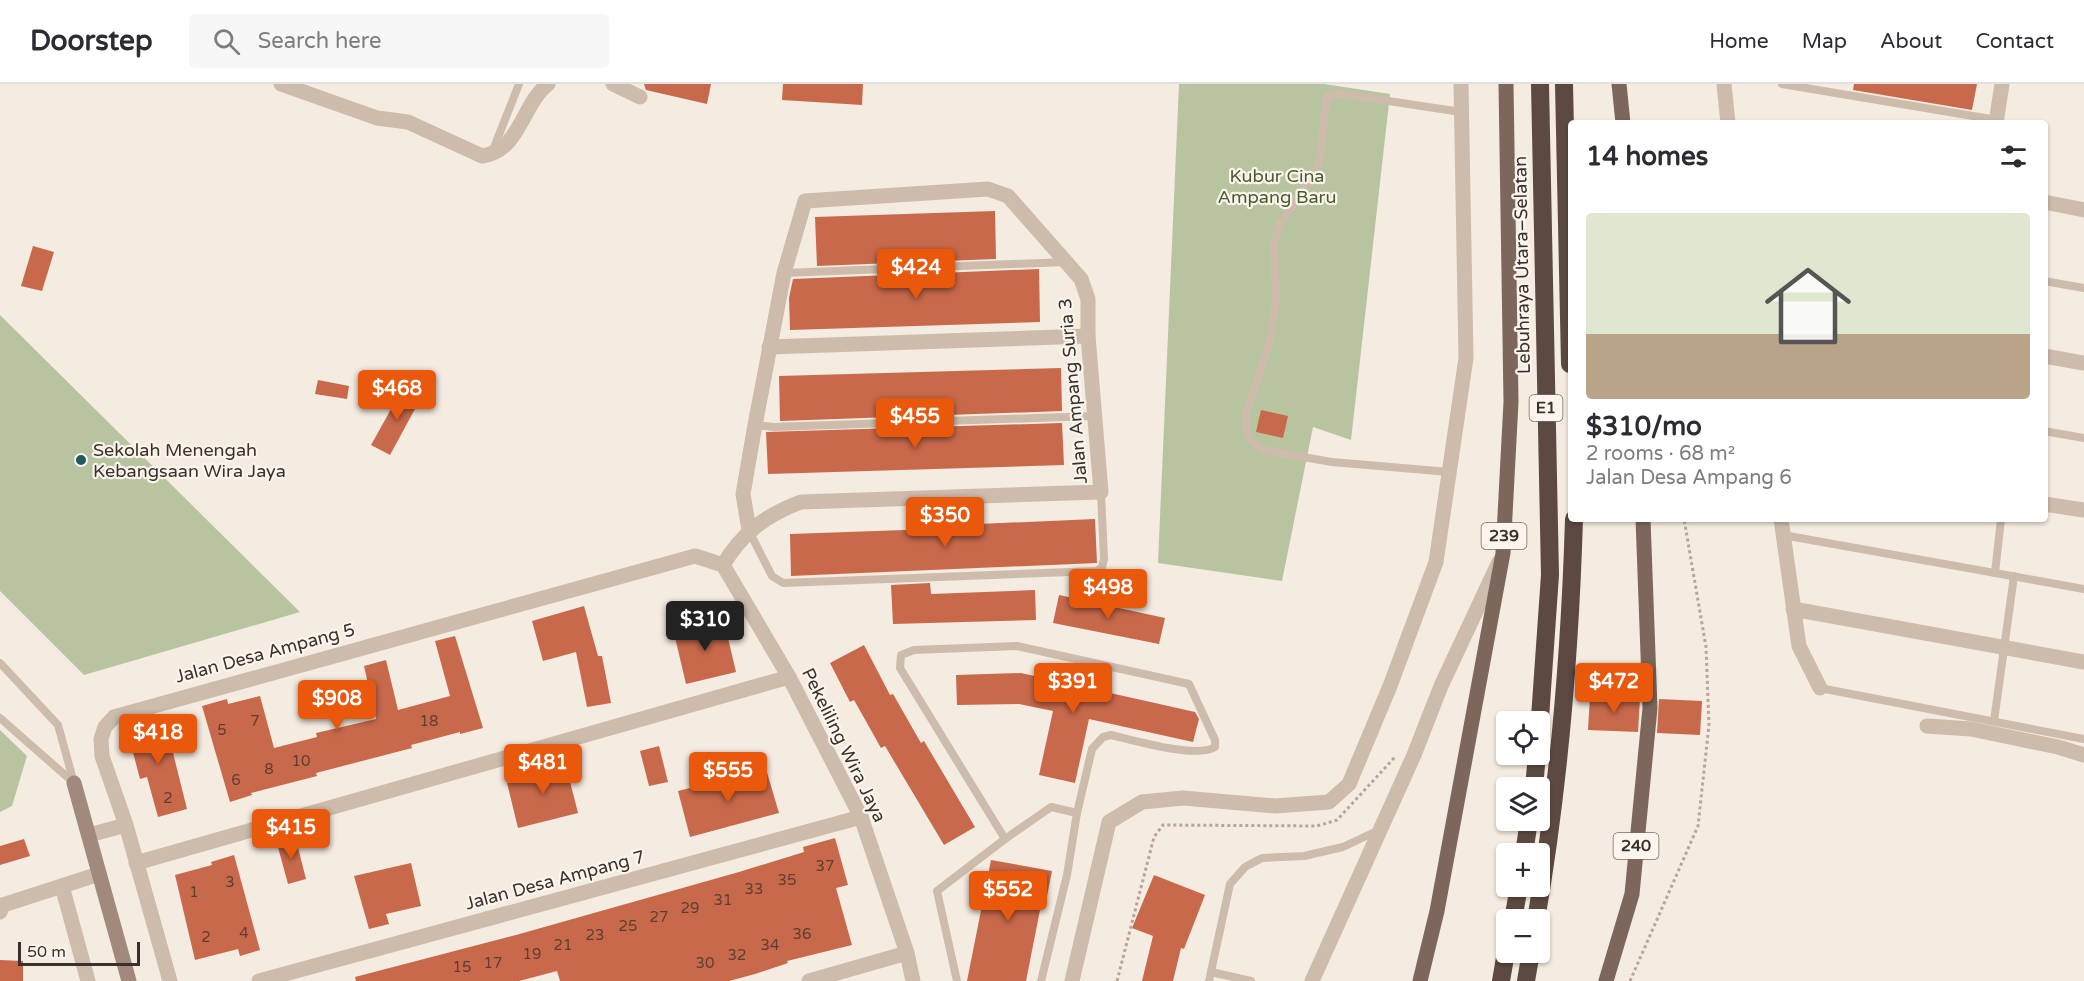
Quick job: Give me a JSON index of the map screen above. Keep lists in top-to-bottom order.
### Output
{
  "streets": {
    "highway": ["Lebuhraya Utara–Selatan", "E1"],
    "main road": ["239", "240"],
    "street": [
      "Jalan Ampang Suria 3",
      "Jalan Desa Ampang 5",
      "Pekeliling Wira Jaya",
      "Jalan Desa Ampang 7"
    ]
  },
  "crossings": [
    ["Jalan Desa Ampang 5", "Pekeliling Wira Jaya"],
    ["Pekeliling Wira Jaya", "Jalan Desa Ampang 7"]
  ],
  "parks": ["Kubur Cina Ampang Baru"],
  "places": ["Sekolah Menengah Kebangsaan Wira Jaya"],
  "house_numbers": [
    "7",
    "18",
    "5",
    "10",
    "8",
    "6",
    "2",
    "37",
    "35",
    "3",
    "33",
    "1",
    "31",
    "29",
    "27",
    "25",
    "4",
    "36",
    "23",
    "2",
    "21",
    "34",
    "19",
    "32",
    "17",
    "30",
    "15"
  ],
  "scale_bar": "50 m",
  "page": {
    "header": "Doorstep",
    "search": "Search here",
    "nav": [
      "Home",
      "Map",
      "About",
      "Contact"
    ],
    "heading": "14 homes",
    "list": [
      {
        "name": "$310/mo",
        "note": "2 rooms · 68 m² · Jalan Desa Ampang 6"
      }
    ],
    "price": [
      "$424",
      "$468",
      "$455",
      "$350",
      "$498",
      "$310",
      "$391",
      "$472",
      "$908",
      "$418",
      "$481",
      "$555",
      "$415",
      "$552"
    ],
    "map_buttons": ["+", "−"],
    "scale": "50 m"
  }
}
